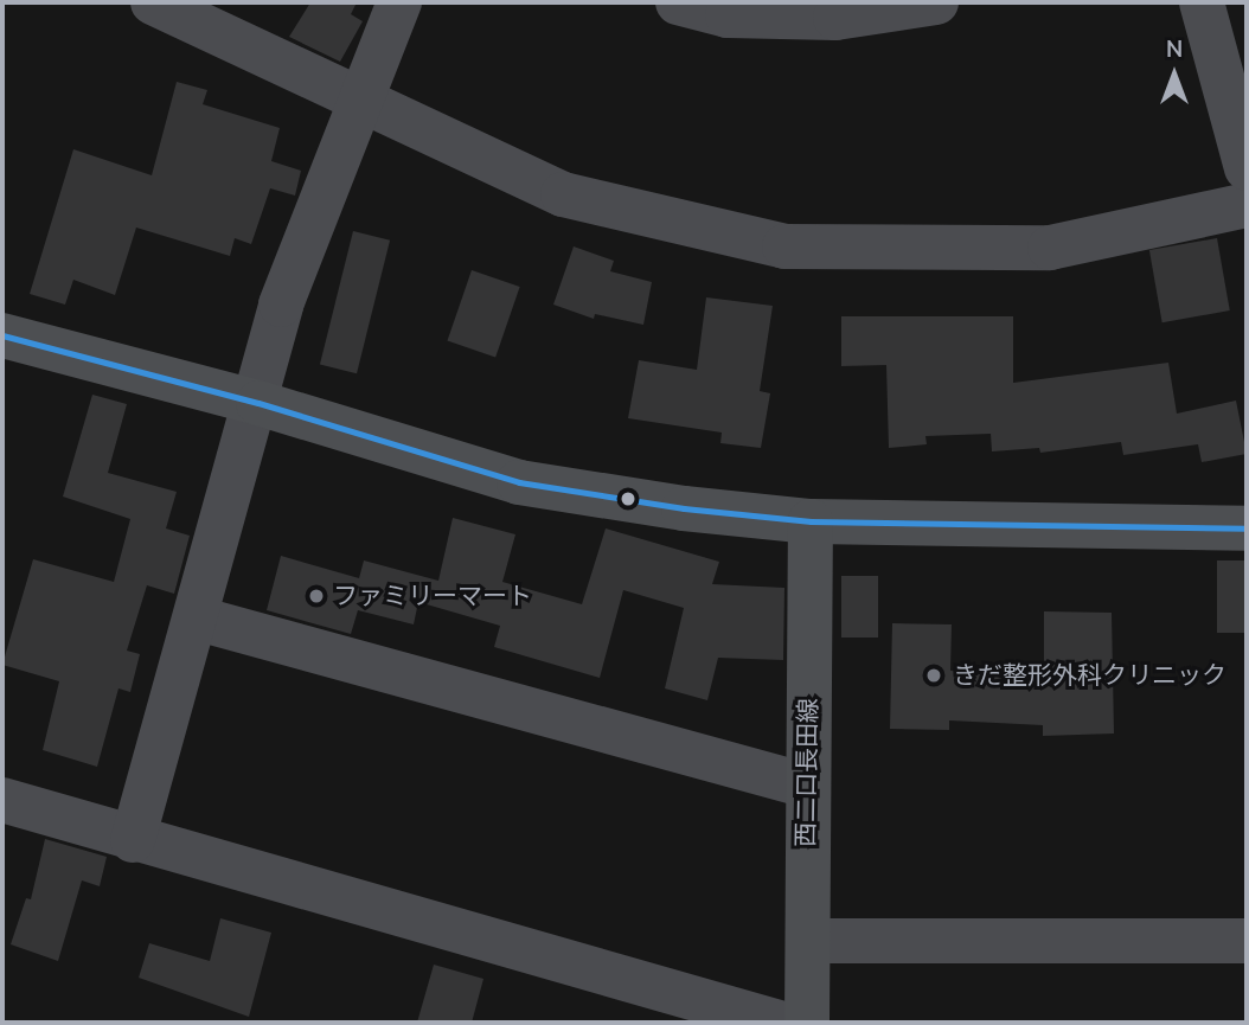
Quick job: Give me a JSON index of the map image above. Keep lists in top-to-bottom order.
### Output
{
  "streets": {
    "main road": ["西二口長田線"]
  },
  "places": ["ファミリーマート", "きだ整形外科クリニック"],
  "north": "top"
}
